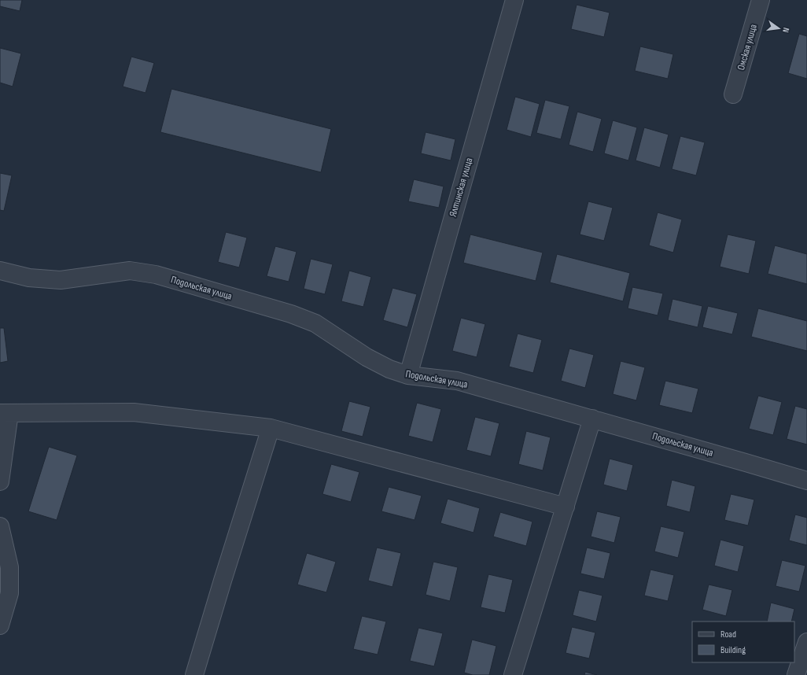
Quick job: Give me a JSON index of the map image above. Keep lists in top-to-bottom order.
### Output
{
  "streets": {
    "street": ["Омская улица", "Ялтинская улица", "Подольская улица"]
  },
  "crossings": [
    ["Ялтинская улица", "Подольская улица"]
  ],
  "legend": ["Road", "Building"],
  "north": "right"
}
